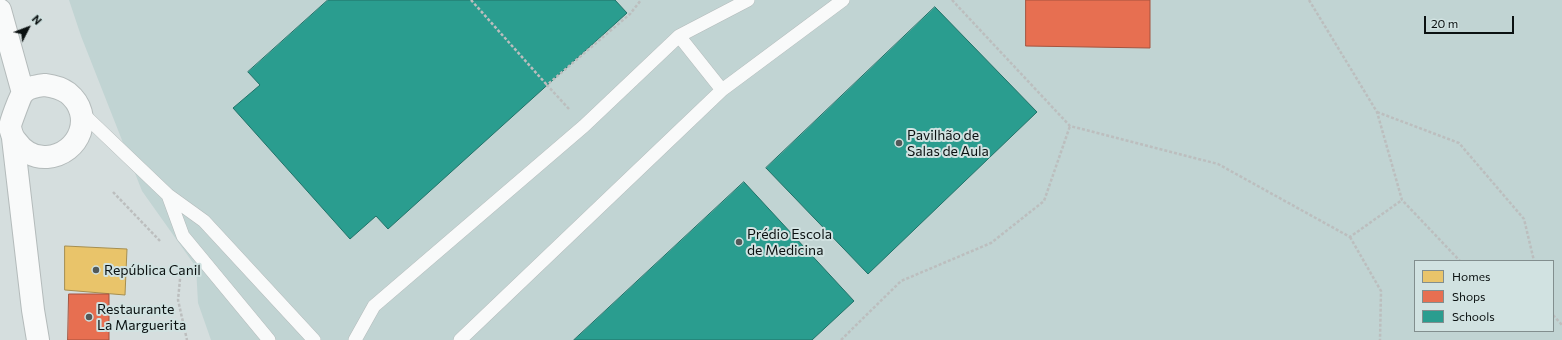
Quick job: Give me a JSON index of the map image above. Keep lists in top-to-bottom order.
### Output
{
  "places": [
    "Pavilhão de Salas de Aula",
    "Prédio Escola de Medicina",
    "República Canil",
    "Restaurante La Marguerita"
  ],
  "legend": ["Homes", "Shops", "Schools"],
  "scale_bar": "20 m",
  "north": "top right"
}
